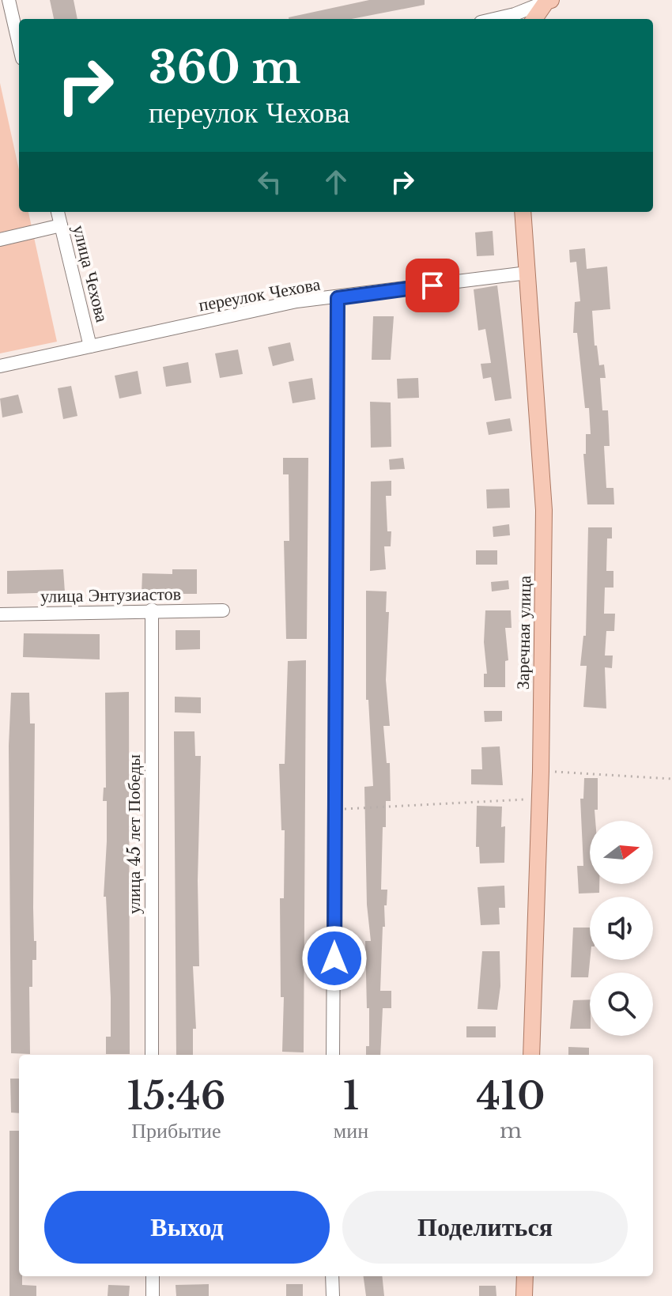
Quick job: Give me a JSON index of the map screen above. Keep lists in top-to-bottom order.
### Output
{
  "streets": {
    "main road": ["Заречная улица"],
    "street": [
      "улица Чехова",
      "переулок Чехова",
      "улица Энтузиастов",
      "улица 45 лет Победы"
    ]
  },
  "crossings": [
    ["улица Чехова", "переулок Чехова"],
    ["переулок Чехова", "Заречная улица"],
    ["улица Энтузиастов", "улица 45 лет Победы"]
  ],
  "north": "right",
  "page": {
    "turn": ["360 m", "переулок Чехова"],
    "eta": [
      "15:46",
      "Прибытие",
      "1",
      "мин",
      "410",
      "m"
    ],
    "buttons": ["Выход", "Поделиться"]
  }
}
